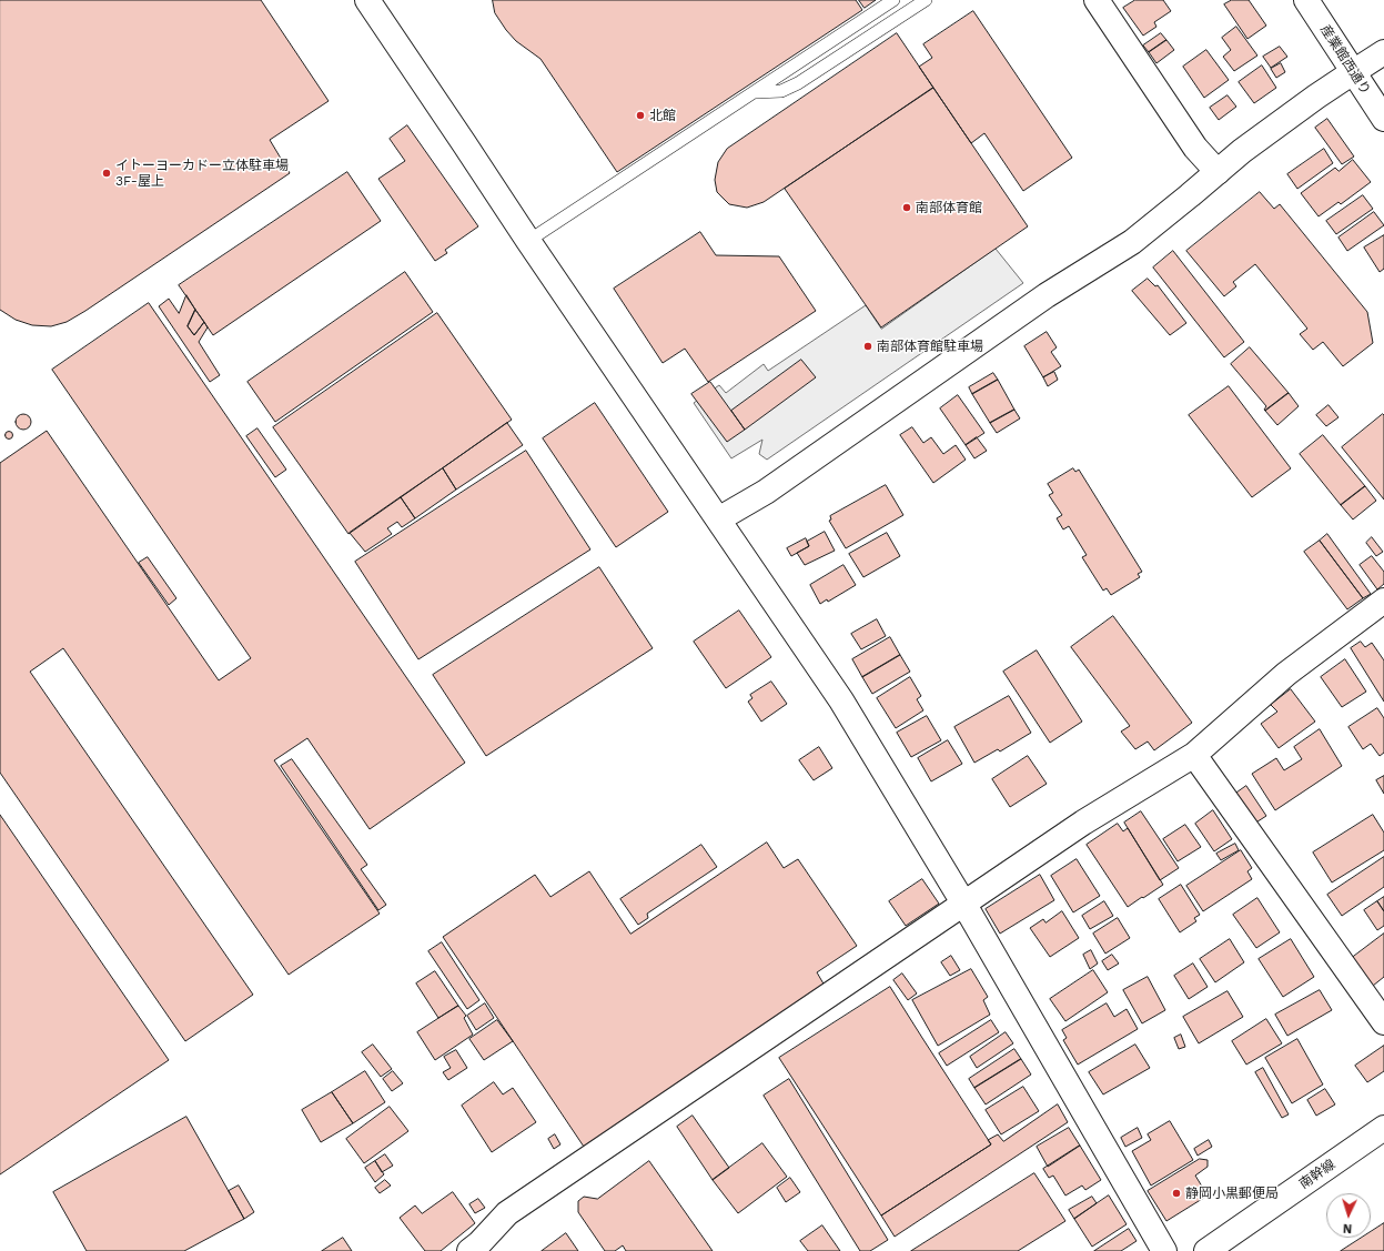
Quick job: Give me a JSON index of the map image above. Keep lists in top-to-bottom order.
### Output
{
  "streets": {
    "street": ["産業館西通り", "南幹線"]
  },
  "places": [
    "北館",
    "イトーヨーカドー立体駐車場 3F-屋上",
    "南部体育館",
    "南部体育館駐車場",
    "静岡小黒郵便局"
  ],
  "north": "bottom"
}
